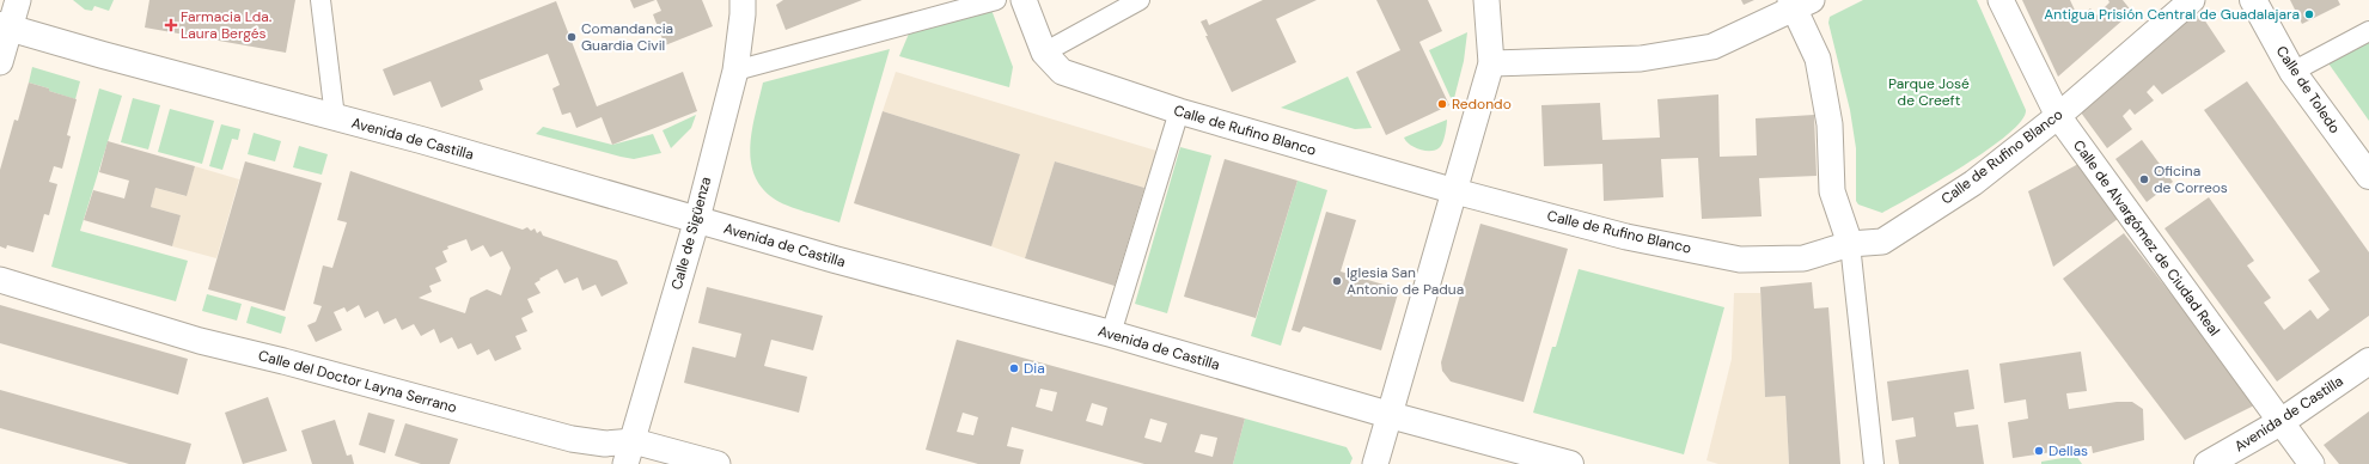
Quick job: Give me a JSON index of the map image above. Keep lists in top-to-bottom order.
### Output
{
  "streets": {
    "street": [
      "Calle de Toledo",
      "Calle de Rufino Blanco",
      "Avenida de Castilla",
      "Calle de Sigüenza",
      "Calle de Alvargómez de Ciudad Real",
      "Calle del Doctor Layna Serrano"
    ]
  },
  "crossings": [
    ["Calle de Rufino Blanco", "Calle de Alvargómez de Ciudad Real"],
    ["Avenida de Castilla", "Calle de Sigüenza"],
    ["Avenida de Castilla", "Calle de Alvargómez de Ciudad Real"],
    ["Calle de Sigüenza", "Calle del Doctor Layna Serrano"]
  ],
  "parks": ["Parque José de Creeft"],
  "places": {
    "other": [
      "Antigua Prisión Central de Guadalajara",
      "Comandancia Guardia Civil",
      "Redondo",
      "Oficina de Correos",
      "Iglesia San Antonio de Padua",
      "Dia",
      "Dellas"
    ],
    "health": ["Farmacia Lda. Laura Bergés"]
  }
}
